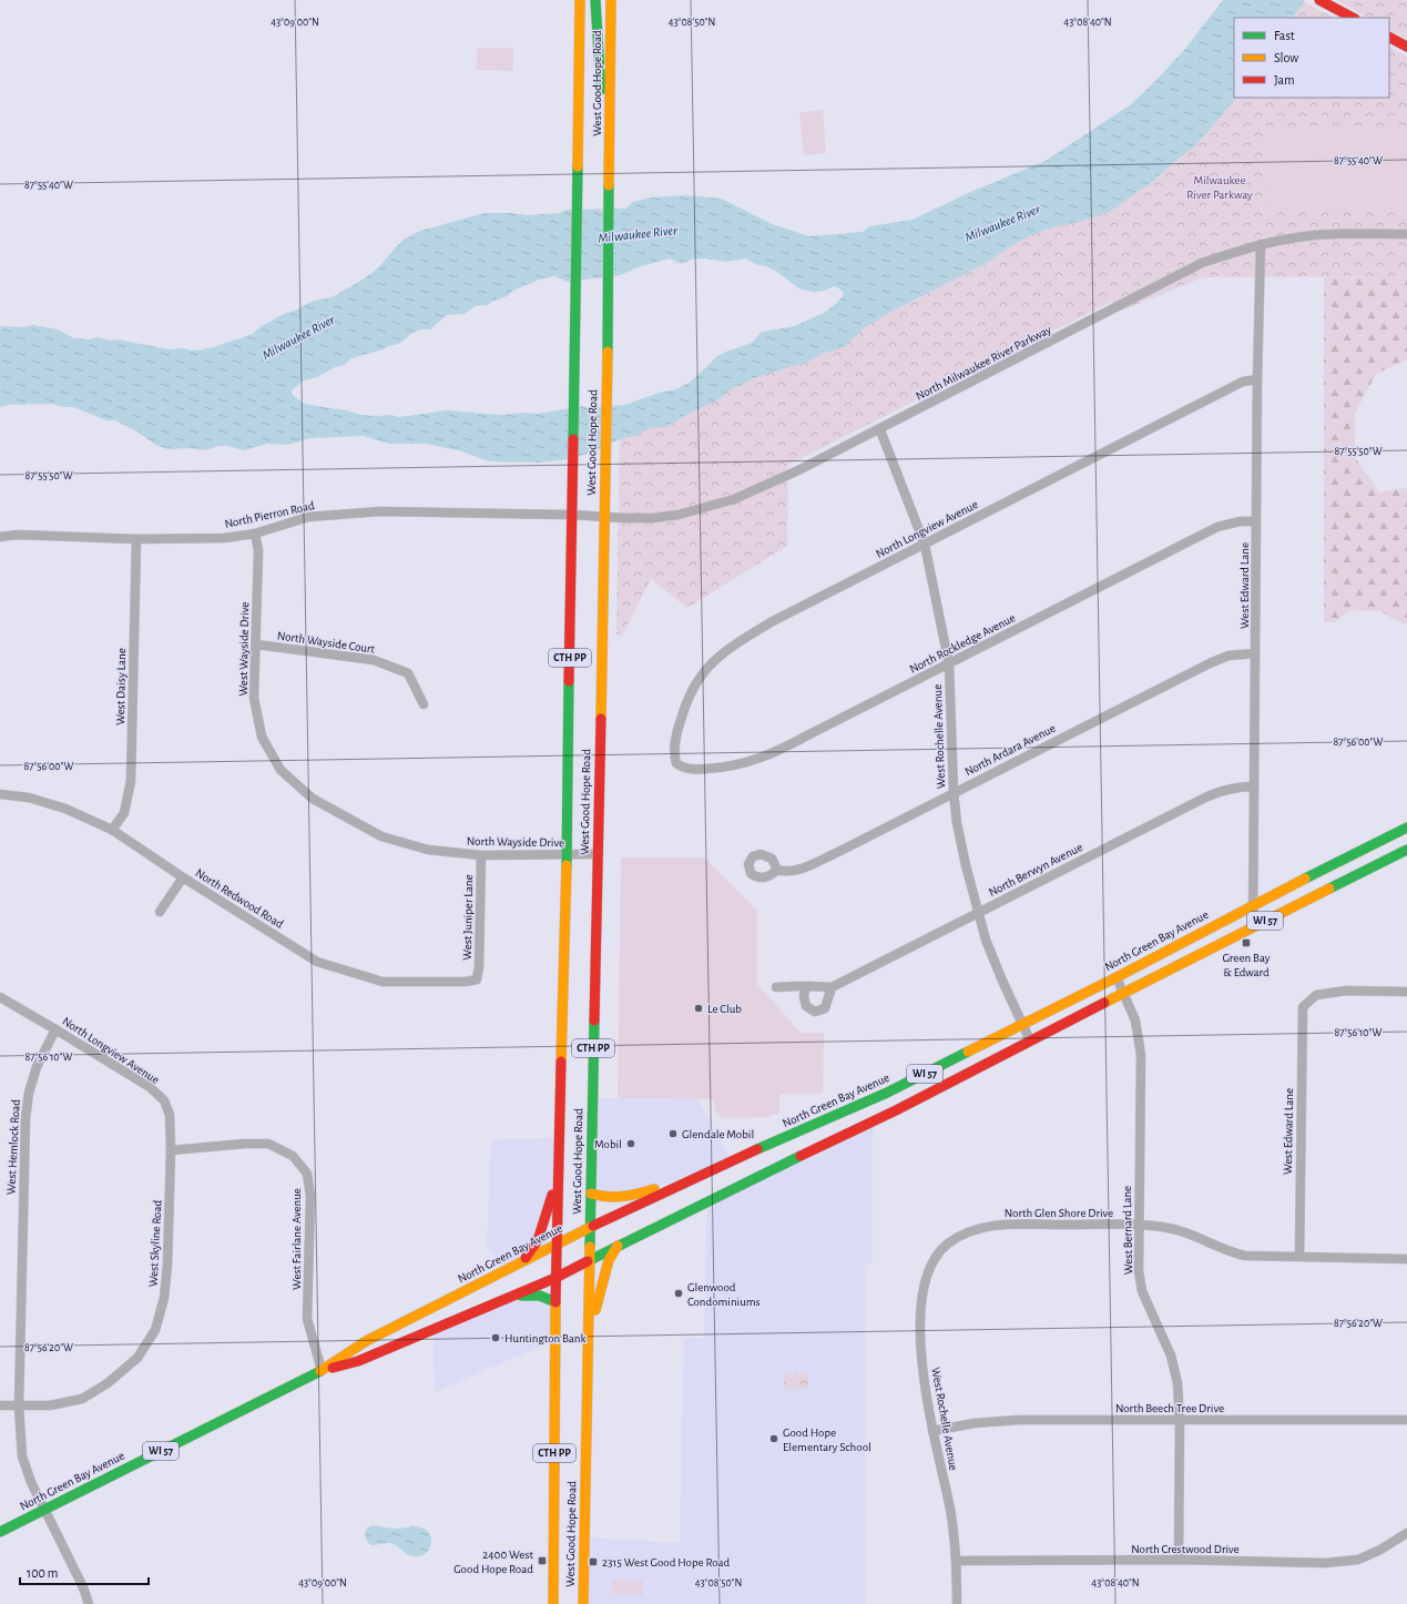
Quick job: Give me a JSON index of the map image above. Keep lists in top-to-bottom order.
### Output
{
  "streets": {
    "main road": [
      "West Good Hope Road",
      "CTH PP",
      "WI 57",
      "North Green Bay Avenue"
    ],
    "street": [
      "North Milwaukee River Parkway",
      "North Pierron Road",
      "North Longview Avenue",
      "West Edward Lane",
      "North Wayside Court",
      "North Rockledge Avenue",
      "West Wayside Drive",
      "West Daisy Lane",
      "West Rochelle Avenue",
      "North Ardara Avenue",
      "North Wayside Drive",
      "North Berwyn Avenue",
      "North Redwood Road",
      "West Juniper Lane",
      "West Hemlock Road",
      "North Glen Shore Drive",
      "West Bernard Lane",
      "West Fairlane Avenue",
      "West Skyline Road",
      "North Beech Tree Drive",
      "North Crestwood Drive"
    ]
  },
  "crossings": [
    ["West Good Hope Road", "North Milwaukee River Parkway"],
    ["West Good Hope Road", "North Pierron Road"],
    ["West Good Hope Road", "North Wayside Drive"],
    ["West Good Hope Road", "North Green Bay Avenue"],
    ["North Milwaukee River Parkway", "North Pierron Road"],
    ["North Milwaukee River Parkway", "West Edward Lane"],
    ["North Milwaukee River Parkway", "West Rochelle Avenue"],
    ["North Pierron Road", "West Wayside Drive"],
    ["North Pierron Road", "West Daisy Lane"],
    ["North Longview Avenue", "West Edward Lane"],
    ["North Longview Avenue", "North Rockledge Avenue"],
    ["North Longview Avenue", "West Rochelle Avenue"],
    ["North Longview Avenue", "West Hemlock Road"],
    ["North Longview Avenue", "West Fairlane Avenue"],
    ["North Longview Avenue", "West Skyline Road"],
    ["West Edward Lane", "North Rockledge Avenue"],
    ["West Edward Lane", "North Ardara Avenue"],
    ["West Edward Lane", "North Berwyn Avenue"],
    ["West Edward Lane", "North Green Bay Avenue"],
    ["West Edward Lane", "North Glen Shore Drive"],
    ["North Wayside Court", "West Wayside Drive"],
    ["North Rockledge Avenue", "West Rochelle Avenue"],
    ["West Wayside Drive", "North Wayside Drive"],
    ["West Daisy Lane", "North Redwood Road"],
    ["West Rochelle Avenue", "North Ardara Avenue"],
    ["West Rochelle Avenue", "North Berwyn Avenue"],
    ["West Rochelle Avenue", "North Green Bay Avenue"],
    ["West Rochelle Avenue", "North Glen Shore Drive"],
    ["West Rochelle Avenue", "North Beech Tree Drive"],
    ["West Rochelle Avenue", "North Crestwood Drive"],
    ["North Wayside Drive", "West Juniper Lane"],
    ["North Redwood Road", "West Juniper Lane"],
    ["North Green Bay Avenue", "West Hemlock Road"],
    ["North Green Bay Avenue", "West Bernard Lane"],
    ["North Green Bay Avenue", "West Fairlane Avenue"],
    ["West Hemlock Road", "West Skyline Road"],
    ["North Glen Shore Drive", "West Bernard Lane"],
    ["West Bernard Lane", "North Beech Tree Drive"],
    ["West Bernard Lane", "North Crestwood Drive"],
    ["West Fairlane Avenue", "West Skyline Road"]
  ],
  "water": ["Milwaukee River"],
  "parks": ["Milwaukee River Parkway"],
  "places": {
    "transit": ["Green Bay & Edward", "2400 West Good Hope Road", "2315 West Good Hope Road"],
    "other": [
      "Le Club",
      "Glendale Mobil",
      "Mobil",
      "Glenwood Condominiums",
      "Huntington Bank",
      "Good Hope Elementary School"
    ]
  },
  "legend": ["Fast", "Slow", "Jam"],
  "scale_bar": "100 m",
  "coordinates": [
    "43°09'00\"N",
    "43°08'50\"N",
    "43°08'40\"N",
    "87°55'40\"W",
    "87°55'50\"W",
    "87°56'00\"W",
    "87°56'10\"W",
    "87°56'20\"W"
  ]
}
